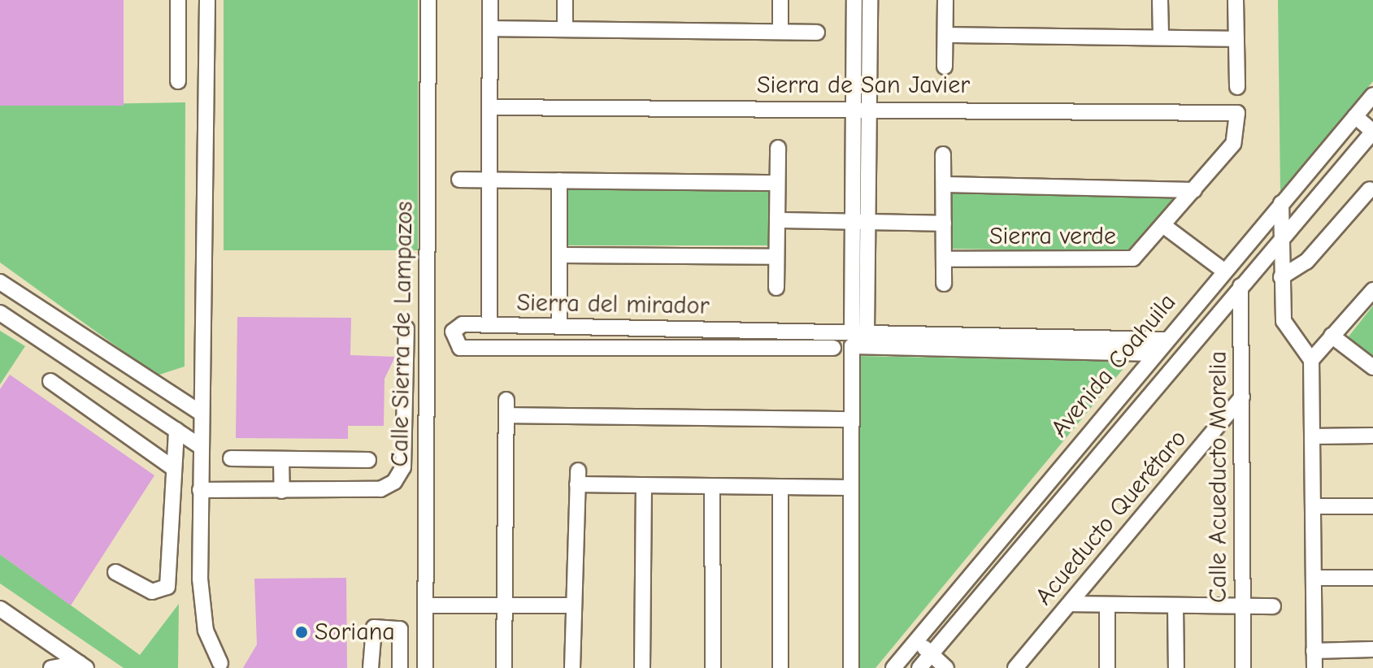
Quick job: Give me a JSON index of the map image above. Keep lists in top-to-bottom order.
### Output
{
  "streets": {
    "street": [
      "Sierra de San Javier",
      "Sierra verde",
      "Sierra del mirador",
      "Calle Sierra de Lampazos",
      "Avenida Coahuila",
      "Calle Acueducto Morelia",
      "Acueducto Querétaro"
    ]
  },
  "crossings": [
    ["Sierra de San Javier", "Sierra verde"],
    ["Sierra del mirador", "Avenida Coahuila"],
    ["Avenida Coahuila", "Calle Acueducto Morelia"],
    ["Calle Acueducto Morelia", "Acueducto Querétaro"]
  ],
  "places": ["Soriana"]
}
